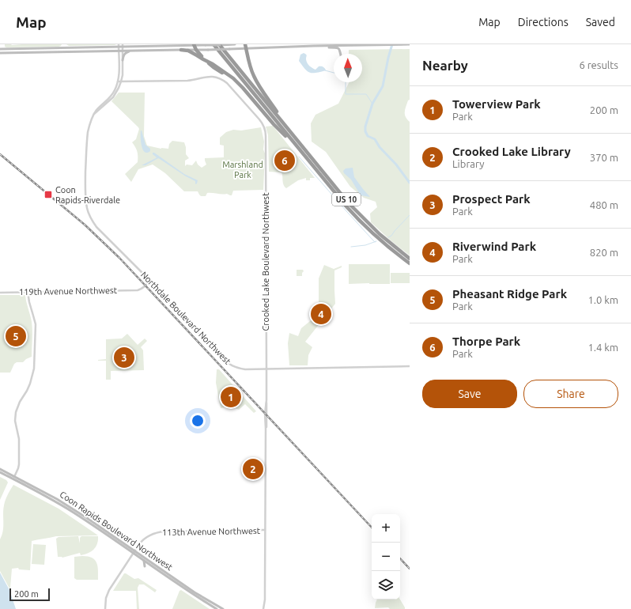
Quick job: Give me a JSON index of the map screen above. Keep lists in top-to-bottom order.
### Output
{
  "streets": {
    "highway": ["US 10"],
    "main road": ["Coon Rapids Boulevard Northwest"],
    "street": [
      "Crooked Lake Boulevard Northwest",
      "119th Avenue Northwest",
      "Northdale Boulevard Northwest",
      "113th Avenue Northwest"
    ]
  },
  "crossings": [
    ["Crooked Lake Boulevard Northwest", "Northdale Boulevard Northwest"],
    ["Crooked Lake Boulevard Northwest", "113th Avenue Northwest"],
    ["119th Avenue Northwest", "Northdale Boulevard Northwest"],
    ["Coon Rapids Boulevard Northwest", "113th Avenue Northwest"]
  ],
  "parks": ["Marshland Park"],
  "places": {
    "transit": ["Coon Rapids-Riverdale"]
  },
  "scale_bar": "200 m",
  "north": "top",
  "page": {
    "header": "Map",
    "nav": ["Map", "Directions", "Saved"],
    "heading": ["Nearby", "6 results"],
    "list": [
      {
        "mark": "1",
        "name": "Towerview Park",
        "note": "Park",
        "value": "200 m"
      },
      {
        "mark": "2",
        "name": "Crooked Lake Library",
        "note": "Library",
        "value": "370 m"
      },
      {
        "mark": "3",
        "name": "Prospect Park",
        "note": "Park",
        "value": "480 m"
      },
      {
        "mark": "4",
        "name": "Riverwind Park",
        "note": "Park",
        "value": "820 m"
      },
      {
        "mark": "5",
        "name": "Pheasant Ridge Park",
        "note": "Park",
        "value": "1.0 km"
      },
      {
        "mark": "6",
        "name": "Thorpe Park",
        "note": "Park",
        "value": "1.4 km"
      }
    ],
    "pins": [
      "6",
      "4",
      "5",
      "3",
      "1",
      "2"
    ],
    "buttons": ["Save", "Share"],
    "map_buttons": ["+", "−"],
    "scale": "200 m"
  }
}
